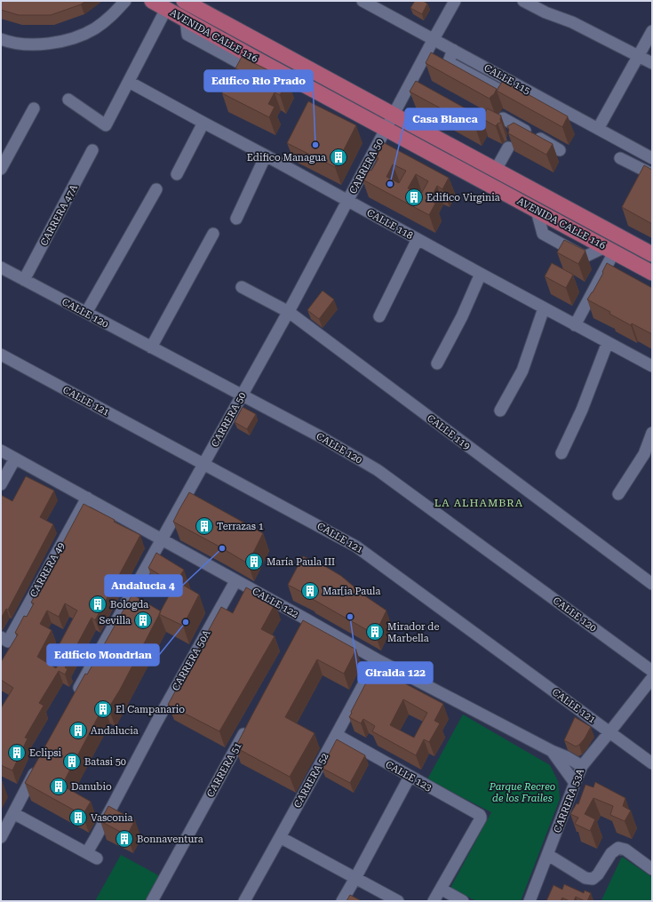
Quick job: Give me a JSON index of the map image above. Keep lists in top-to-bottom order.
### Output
{
  "streets": {
    "main road": ["AVENIDA CALLE 116"],
    "street": [
      "CALLE 115",
      "CARRERA 50",
      "CARRERA 47A",
      "CALLE 118",
      "CALLE 120",
      "CALLE 121",
      "CALLE 119",
      "CARRERA 49",
      "CALLE 122",
      "CARRERA 50A",
      "CARRERA 51",
      "CALLE 123",
      "CARRERA 52",
      "CARRERA 53A"
    ]
  },
  "crossings": [
    ["AVENIDA CALLE 116", "CARRERA 50"],
    ["CALLE 115", "CARRERA 50"],
    ["CARRERA 50", "CALLE 118"],
    ["CARRERA 50", "CALLE 120"],
    ["CARRERA 50", "CALLE 121"],
    ["CARRERA 50", "CALLE 119"],
    ["CARRERA 50", "CALLE 122"],
    ["CARRERA 47A", "CALLE 120"],
    ["CALLE 121", "CARRERA 53A"],
    ["CARRERA 49", "CALLE 122"],
    ["CALLE 122", "CARRERA 50A"],
    ["CALLE 122", "CARRERA 52"],
    ["CALLE 122", "CARRERA 53A"],
    ["CALLE 123", "CARRERA 52"]
  ],
  "districts": ["LA ALHAMBRA"],
  "parks": ["Parque Recreo de los Frailes"],
  "places": {
    "other": [
      "Edifico Rio Prado",
      "Casa Blanca",
      "Andalucia 4",
      "Giralda 122",
      "Edificio Mondrian"
    ],
    "building": [
      "Edifico Managua",
      "Edifico Virginia",
      "Terrazas 1",
      "María Paula III",
      "Mar[ia Paula",
      "Bologda",
      "Sevilla",
      "Mirador de Marbella",
      "El Campanario",
      "Andalucia",
      "Eclipsi",
      "Batasi 50",
      "Danubio",
      "Vasconia",
      "Bonnaventura"
    ]
  }
}
